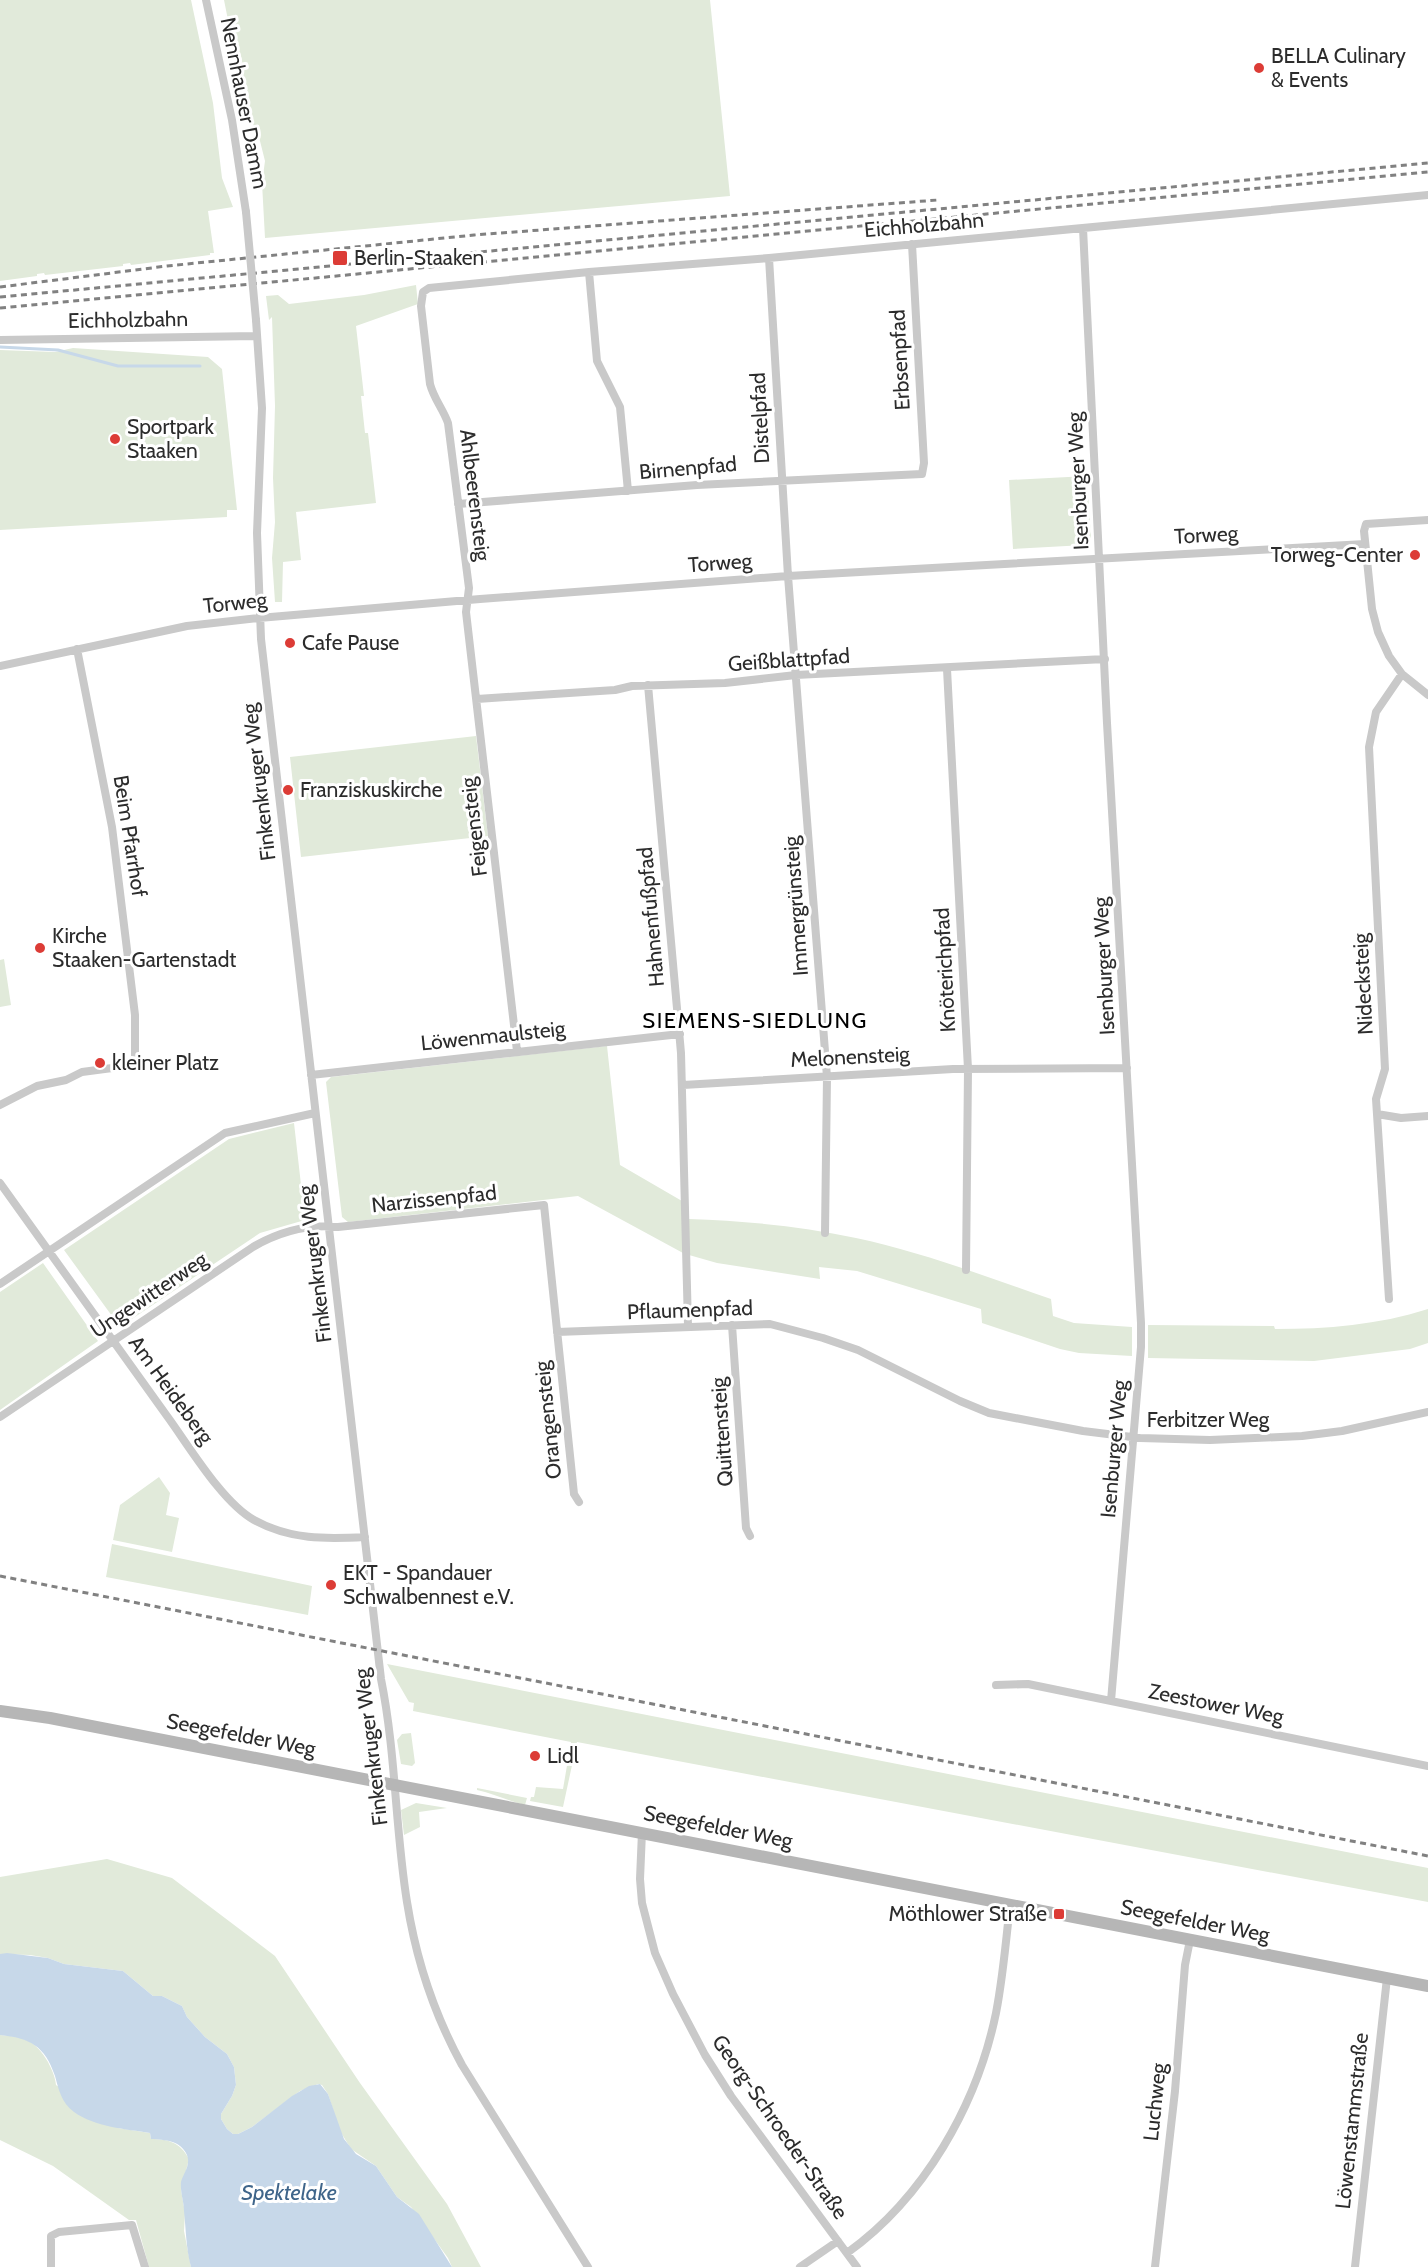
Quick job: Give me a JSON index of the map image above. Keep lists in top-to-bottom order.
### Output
{
  "streets": {
    "street": [
      "Nennhauser Damm",
      "Eichholzbahn",
      "Erbsenpfad",
      "Distelpfad",
      "Birnenpfad",
      "Isenburger Weg",
      "Ahlbeerensteig",
      "Torweg",
      "Geißblattpfad",
      "Finkenkruger Weg",
      "Feigensteig",
      "Beim Pfarrhof",
      "Immergrünsteig",
      "Hahnenfußpfad",
      "Knöterichpfad",
      "Nidecksteig",
      "Löwenmaulsteig",
      "Melonensteig",
      "Narzissenpfad",
      "Ungewitterweg",
      "Pflaumenpfad",
      "Am Heideberg",
      "Orangensteig",
      "Ferbitzer Weg",
      "Quittensteig",
      "Zeestower Weg",
      "Seegefelder Weg",
      "Luchweg",
      "Löwenstammstraße",
      "Georg-Schroeder-Straße"
    ]
  },
  "crossings": [
    ["Nennhauser Damm", "Finkenkruger Weg"],
    ["Eichholzbahn", "Erbsenpfad"],
    ["Eichholzbahn", "Distelpfad"],
    ["Eichholzbahn", "Isenburger Weg"],
    ["Eichholzbahn", "Ahlbeerensteig"],
    ["Eichholzbahn", "Finkenkruger Weg"],
    ["Erbsenpfad", "Birnenpfad"],
    ["Distelpfad", "Birnenpfad"],
    ["Distelpfad", "Torweg"],
    ["Distelpfad", "Immergrünsteig"],
    ["Birnenpfad", "Ahlbeerensteig"],
    ["Isenburger Weg", "Torweg"],
    ["Isenburger Weg", "Geißblattpfad"],
    ["Isenburger Weg", "Melonensteig"],
    ["Isenburger Weg", "Ferbitzer Weg"],
    ["Isenburger Weg", "Zeestower Weg"],
    ["Ahlbeerensteig", "Torweg"],
    ["Ahlbeerensteig", "Feigensteig"],
    ["Torweg", "Finkenkruger Weg"],
    ["Torweg", "Feigensteig"],
    ["Torweg", "Beim Pfarrhof"],
    ["Torweg", "Immergrünsteig"],
    ["Geißblattpfad", "Feigensteig"],
    ["Geißblattpfad", "Immergrünsteig"],
    ["Geißblattpfad", "Hahnenfußpfad"],
    ["Geißblattpfad", "Knöterichpfad"],
    ["Finkenkruger Weg", "Löwenmaulsteig"],
    ["Finkenkruger Weg", "Narzissenpfad"],
    ["Finkenkruger Weg", "Ungewitterweg"],
    ["Finkenkruger Weg", "Am Heideberg"],
    ["Finkenkruger Weg", "Seegefelder Weg"],
    ["Feigensteig", "Löwenmaulsteig"],
    ["Immergrünsteig", "Melonensteig"],
    ["Hahnenfußpfad", "Löwenmaulsteig"],
    ["Hahnenfußpfad", "Melonensteig"],
    ["Hahnenfußpfad", "Pflaumenpfad"],
    ["Knöterichpfad", "Melonensteig"],
    ["Narzissenpfad", "Ungewitterweg"],
    ["Narzissenpfad", "Pflaumenpfad"],
    ["Narzissenpfad", "Orangensteig"],
    ["Ungewitterweg", "Am Heideberg"],
    ["Pflaumenpfad", "Orangensteig"],
    ["Pflaumenpfad", "Ferbitzer Weg"],
    ["Pflaumenpfad", "Quittensteig"],
    ["Seegefelder Weg", "Luchweg"],
    ["Seegefelder Weg", "Löwenstammstraße"],
    ["Seegefelder Weg", "Georg-Schroeder-Straße"]
  ],
  "districts": ["SIEMENS-SIEDLUNG"],
  "water": ["Spektelake"],
  "places": {
    "other": [
      "BELLA Culinary & Events",
      "Sportpark Staaken",
      "Torweg-Center",
      "Cafe Pause",
      "Franziskuskirche",
      "Kirche Staaken-Gartenstadt",
      "kleiner Platz",
      "EKT - Spandauer Schwalbennest e.V.",
      "Lidl"
    ],
    "transit": ["Berlin-Staaken", "Möthlower Straße"]
  }
}
